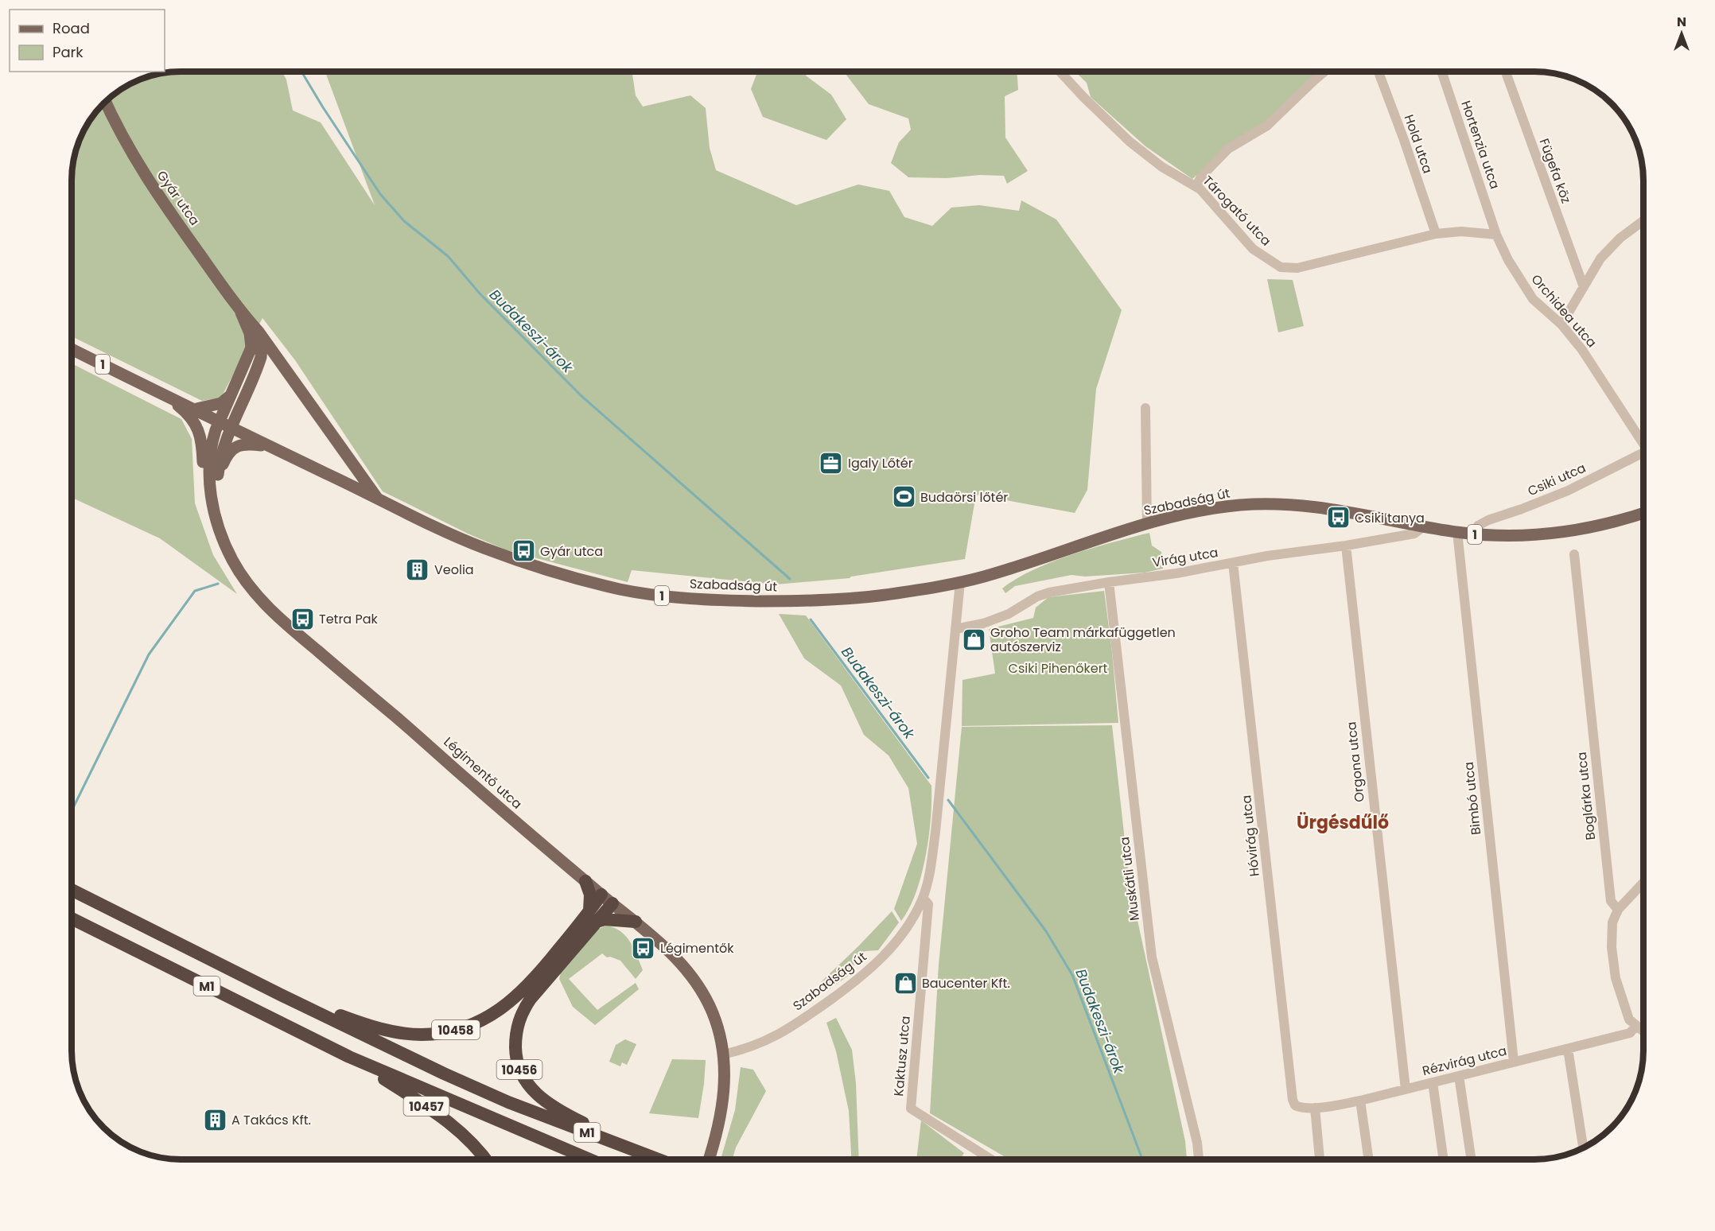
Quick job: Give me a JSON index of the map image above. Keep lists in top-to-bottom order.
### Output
{
  "streets": {
    "highway": [
      "M1",
      "10458",
      "10456",
      "10457"
    ],
    "main road": [
      "Gyár utca",
      "1",
      "Szabadság út",
      "Légimentő utca"
    ],
    "street": [
      "Hold utca",
      "Hortenzia utca",
      "Fügefa köz",
      "Tárogató utca",
      "Orchidea utca",
      "Csiki utca",
      "Virág utca",
      "Orgona utca",
      "Boglárka utca",
      "Bimbó utca",
      "Hóvirág utca",
      "Muskátli utca",
      "Kaktusz utca",
      "Rézvirág utca"
    ]
  },
  "crossings": [
    ["Hold utca", "Tárogató utca"],
    ["Hortenzia utca", "Tárogató utca"],
    ["Hortenzia utca", "Orchidea utca"],
    ["Gyár utca", "1"],
    ["Gyár utca", "Szabadság út"],
    ["Gyár utca", "Légimentő utca"],
    ["Tárogató utca", "Orchidea utca"],
    ["1", "Szabadság út"],
    ["1", "Légimentő utca"],
    ["Csiki utca", "Szabadság út"],
    ["Szabadság út", "Virág utca"],
    ["Szabadság út", "Légimentő utca"],
    ["Szabadság út", "Bimbó utca"],
    ["Szabadság út", "Kaktusz utca"],
    ["Virág utca", "Orgona utca"],
    ["Virág utca", "Hóvirág utca"],
    ["Virág utca", "Muskátli utca"],
    ["Orgona utca", "Rézvirág utca"],
    ["Légimentő utca", "10458"],
    ["Légimentő utca", "10456"],
    ["Bimbó utca", "Rézvirág utca"],
    ["Hóvirág utca", "Rézvirág utca"],
    ["M1", "10458"],
    ["M1", "10457"],
    ["10458", "10456"]
  ],
  "districts": ["Ürgésdűlő"],
  "water": ["Budakeszi-árok"],
  "parks": ["Csiki Pihenőkert"],
  "places": {
    "office": ["Igaly Lőtér"],
    "sports": ["Budaörsi lőtér"],
    "bus stop": [
      "Csiki tanya",
      "Gyár utca",
      "Tetra Pak",
      "Légimentők"
    ],
    "building": ["Veolia", "A Takács Kft."],
    "shop": ["Groho Team márkafüggetlen autószerviz", "Baucenter Kft."]
  },
  "legend": ["Road", "Park"],
  "north": "top"
}
